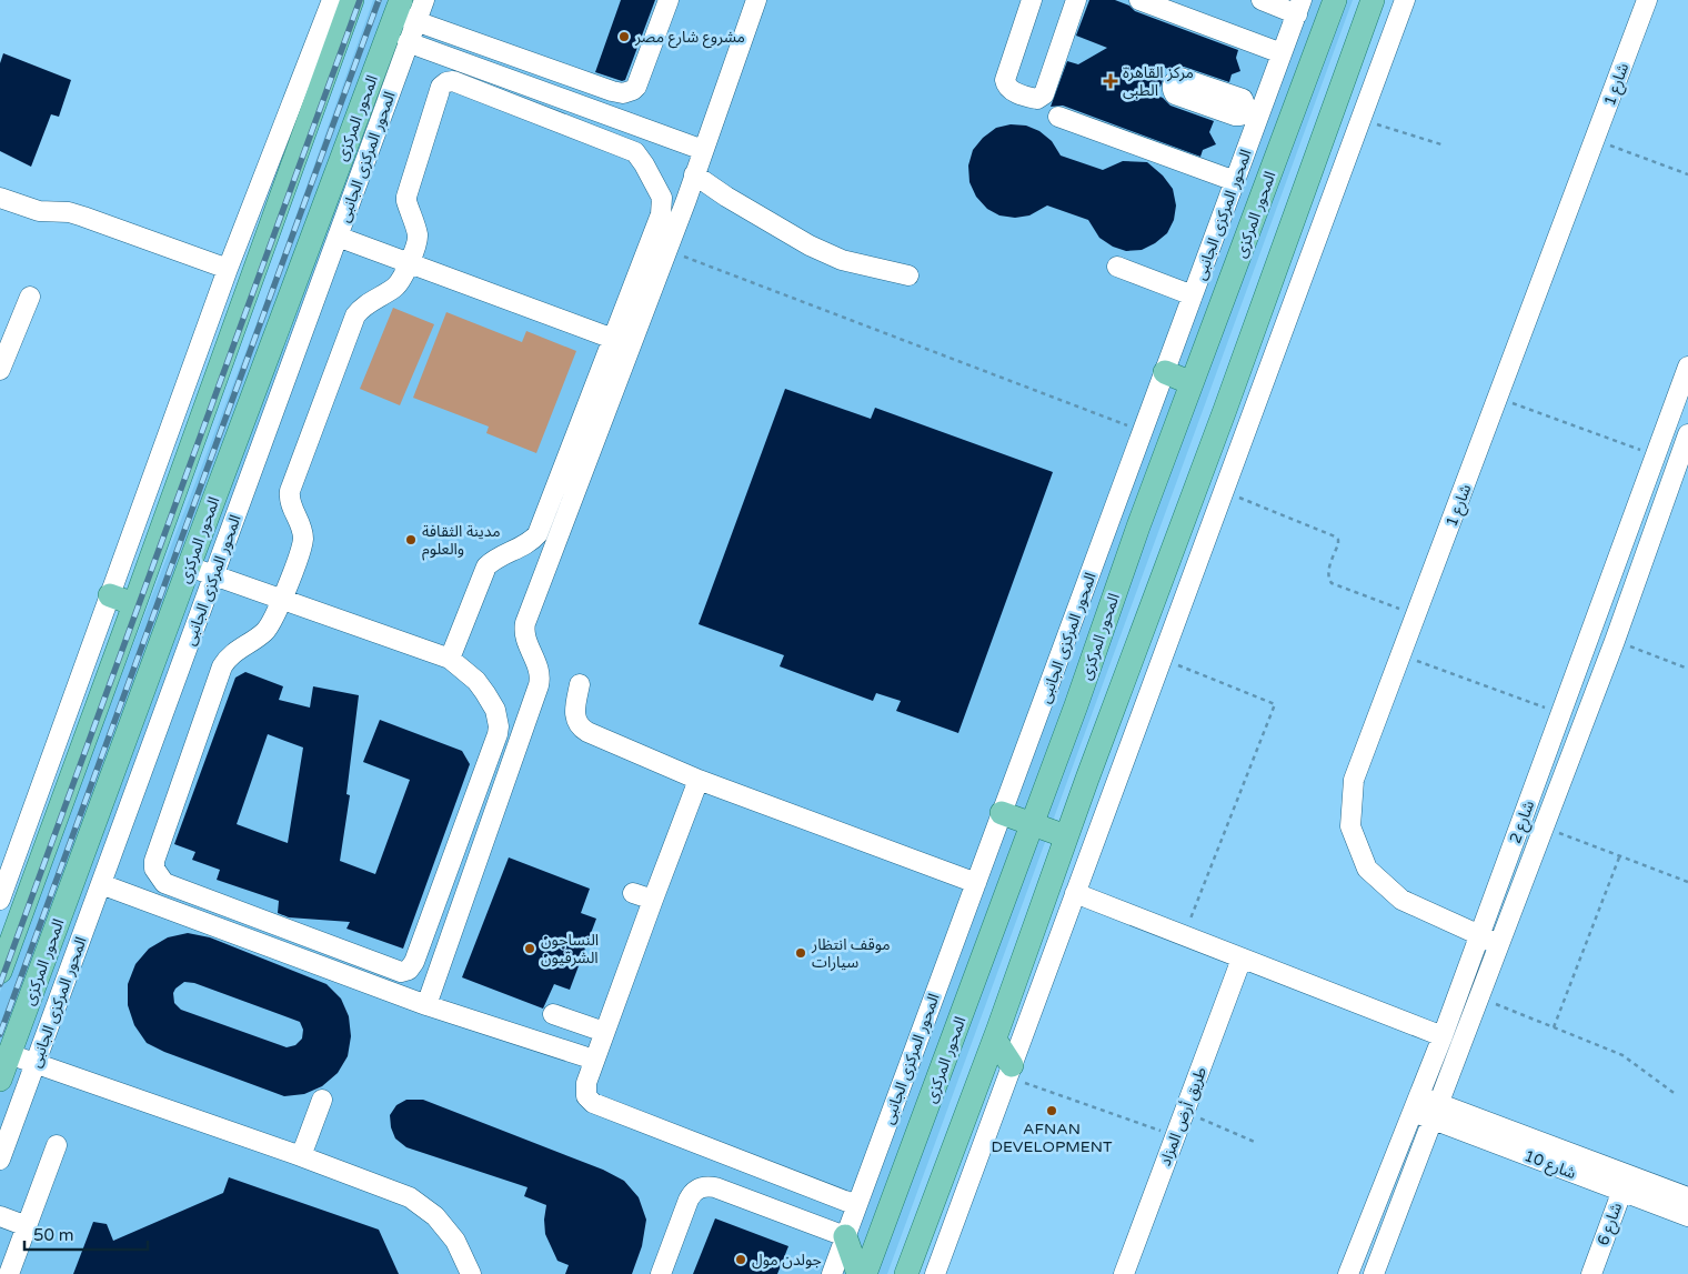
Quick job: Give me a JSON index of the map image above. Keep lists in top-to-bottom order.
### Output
{
  "streets": {
    "main road": ["المحور المركزى"],
    "street": [
      "شارع 1",
      "المحور المركزى الجانبى",
      "شارع 2",
      "طريق أرض المزاد",
      "شارع 10",
      "شارع 6"
    ]
  },
  "crossings": [
    ["شارع 1", "شارع 2"],
    ["المحور المركزى", "المحور المركزى الجانبى"],
    ["شارع 2", "شارع 10"],
    ["شارع 10", "شارع 6"]
  ],
  "places": {
    "other": [
      "مشروع شارع مصر",
      "مدينة الثقافة والعلوم",
      "النساجون الشرقيون",
      "موقف انتظار سيارات",
      "AFNAN DEVELOPMENT",
      "جولدن مول"
    ],
    "health": ["مركز القاهرة الطبى"]
  },
  "scale_bar": "50 m"
}
